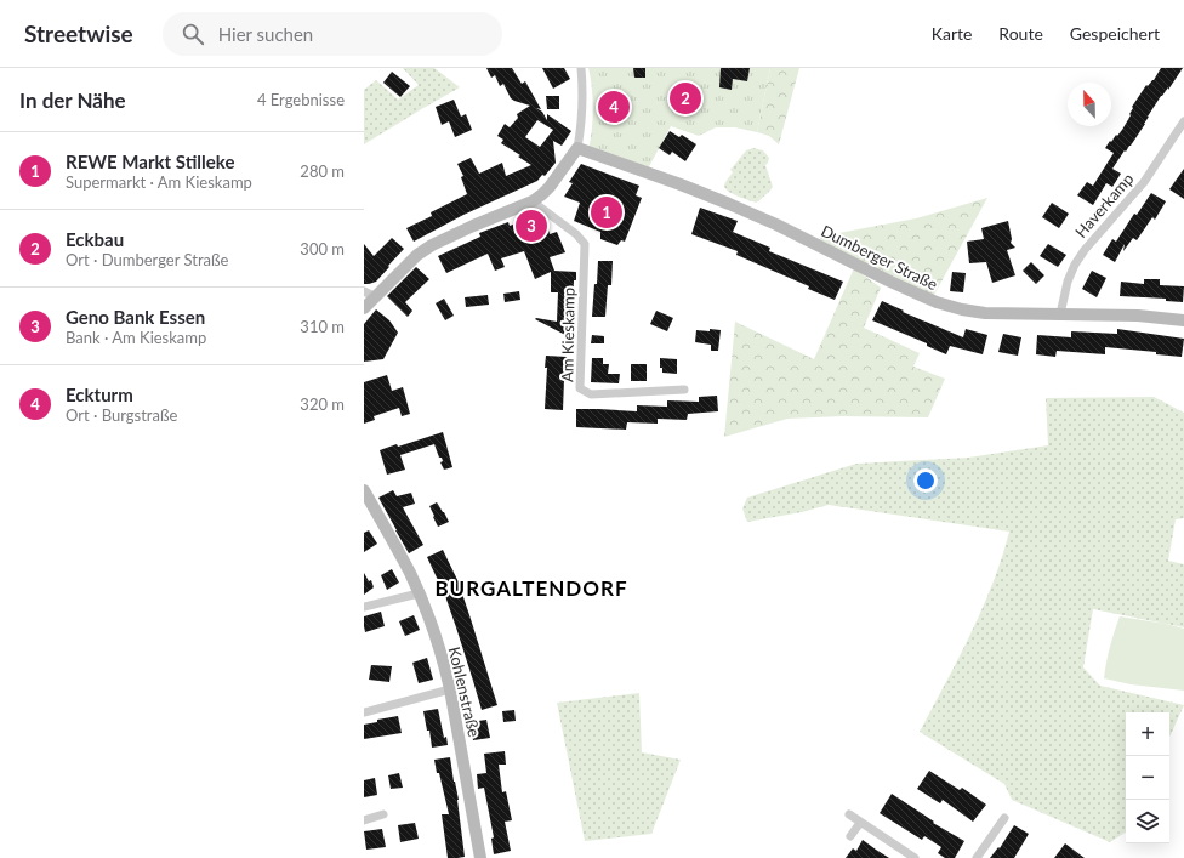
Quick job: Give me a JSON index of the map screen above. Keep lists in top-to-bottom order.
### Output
{
  "streets": {
    "main road": ["Dumberger Straße", "Kohlenstraße"],
    "street": ["Haverkamp", "Am Kieskamp"]
  },
  "crossings": [
    ["Haverkamp", "Dumberger Straße"]
  ],
  "districts": ["BURGALTENDORF"],
  "north": "top",
  "page": {
    "header": "Streetwise",
    "search": "Hier suchen",
    "nav": ["Karte", "Route", "Gespeichert"],
    "heading": ["In der Nähe", "4 Ergebnisse"],
    "pins": [
      "2",
      "4",
      "1",
      "3"
    ],
    "list": [
      {
        "mark": "1",
        "name": "REWE Markt Stilleke",
        "note": "Supermarkt · Am Kieskamp",
        "value": "280 m"
      },
      {
        "mark": "2",
        "name": "Eckbau",
        "note": "Ort · Dumberger Straße",
        "value": "300 m"
      },
      {
        "mark": "3",
        "name": "Geno Bank Essen",
        "note": "Bank · Am Kieskamp",
        "value": "310 m"
      },
      {
        "mark": "4",
        "name": "Eckturm",
        "note": "Ort · Burgstraße",
        "value": "320 m"
      }
    ],
    "map_buttons": ["+", "−"]
  }
}
